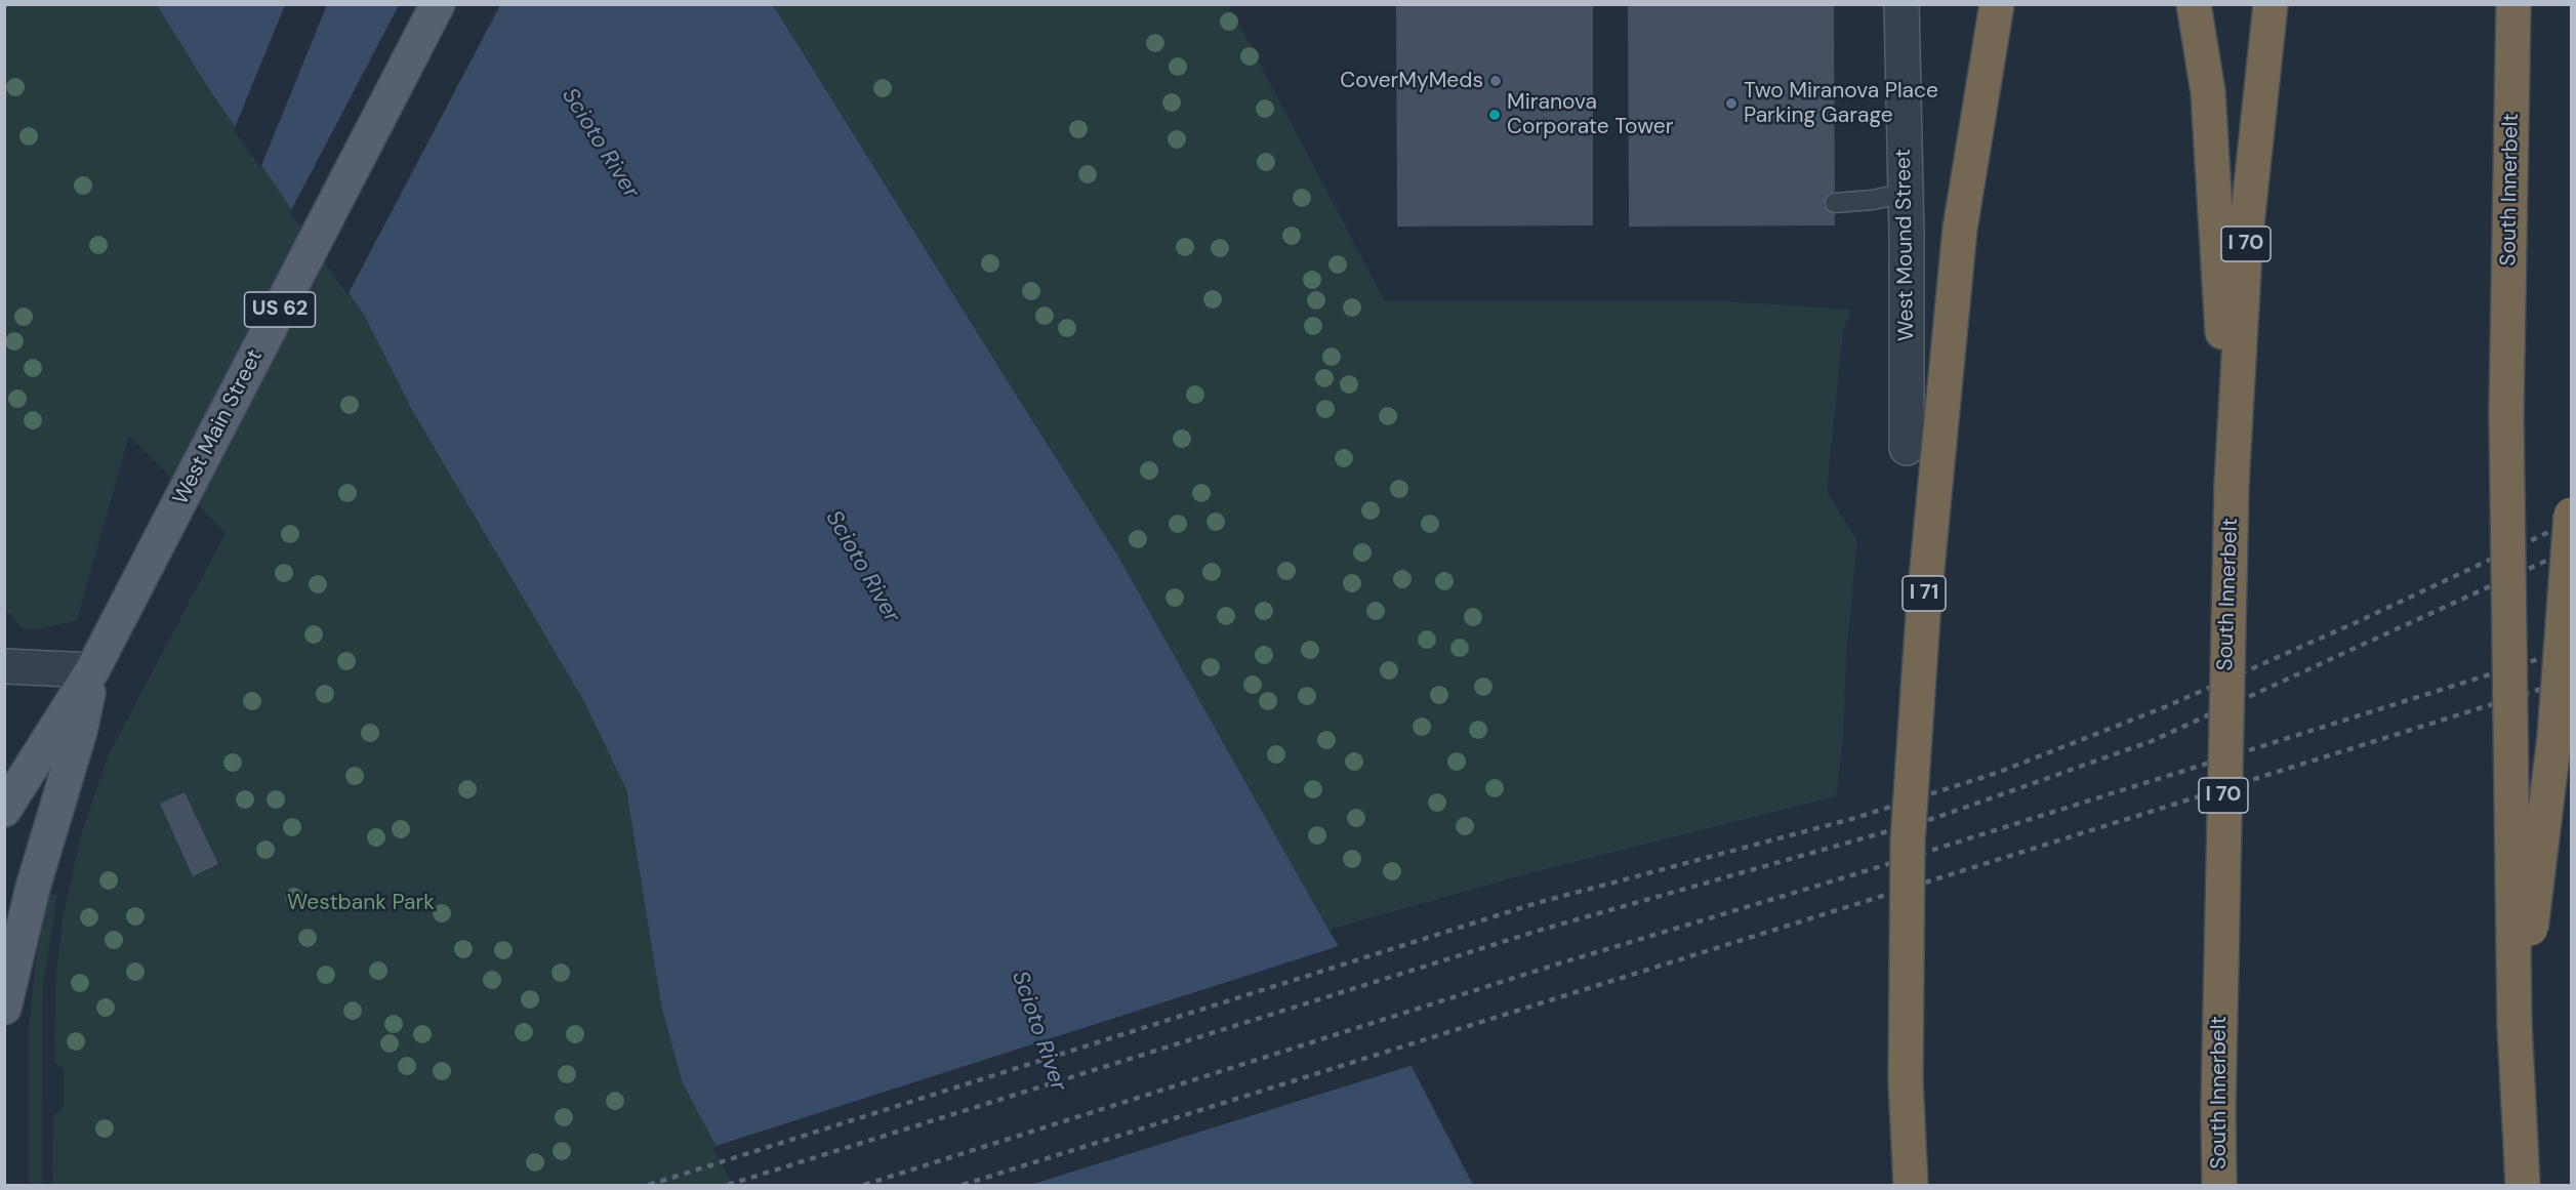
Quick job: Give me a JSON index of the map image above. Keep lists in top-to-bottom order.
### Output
{
  "streets": {
    "highway": ["South Innerbelt", "I 70", "I 71"],
    "main road": ["US 62", "West Main Street"],
    "street": ["West Mound Street"]
  },
  "water": ["Scioto River"],
  "parks": ["Westbank Park"],
  "places": ["CoverMyMeds", "Two Miranova Place Parking Garage", "Miranova Corporate Tower"]
}
